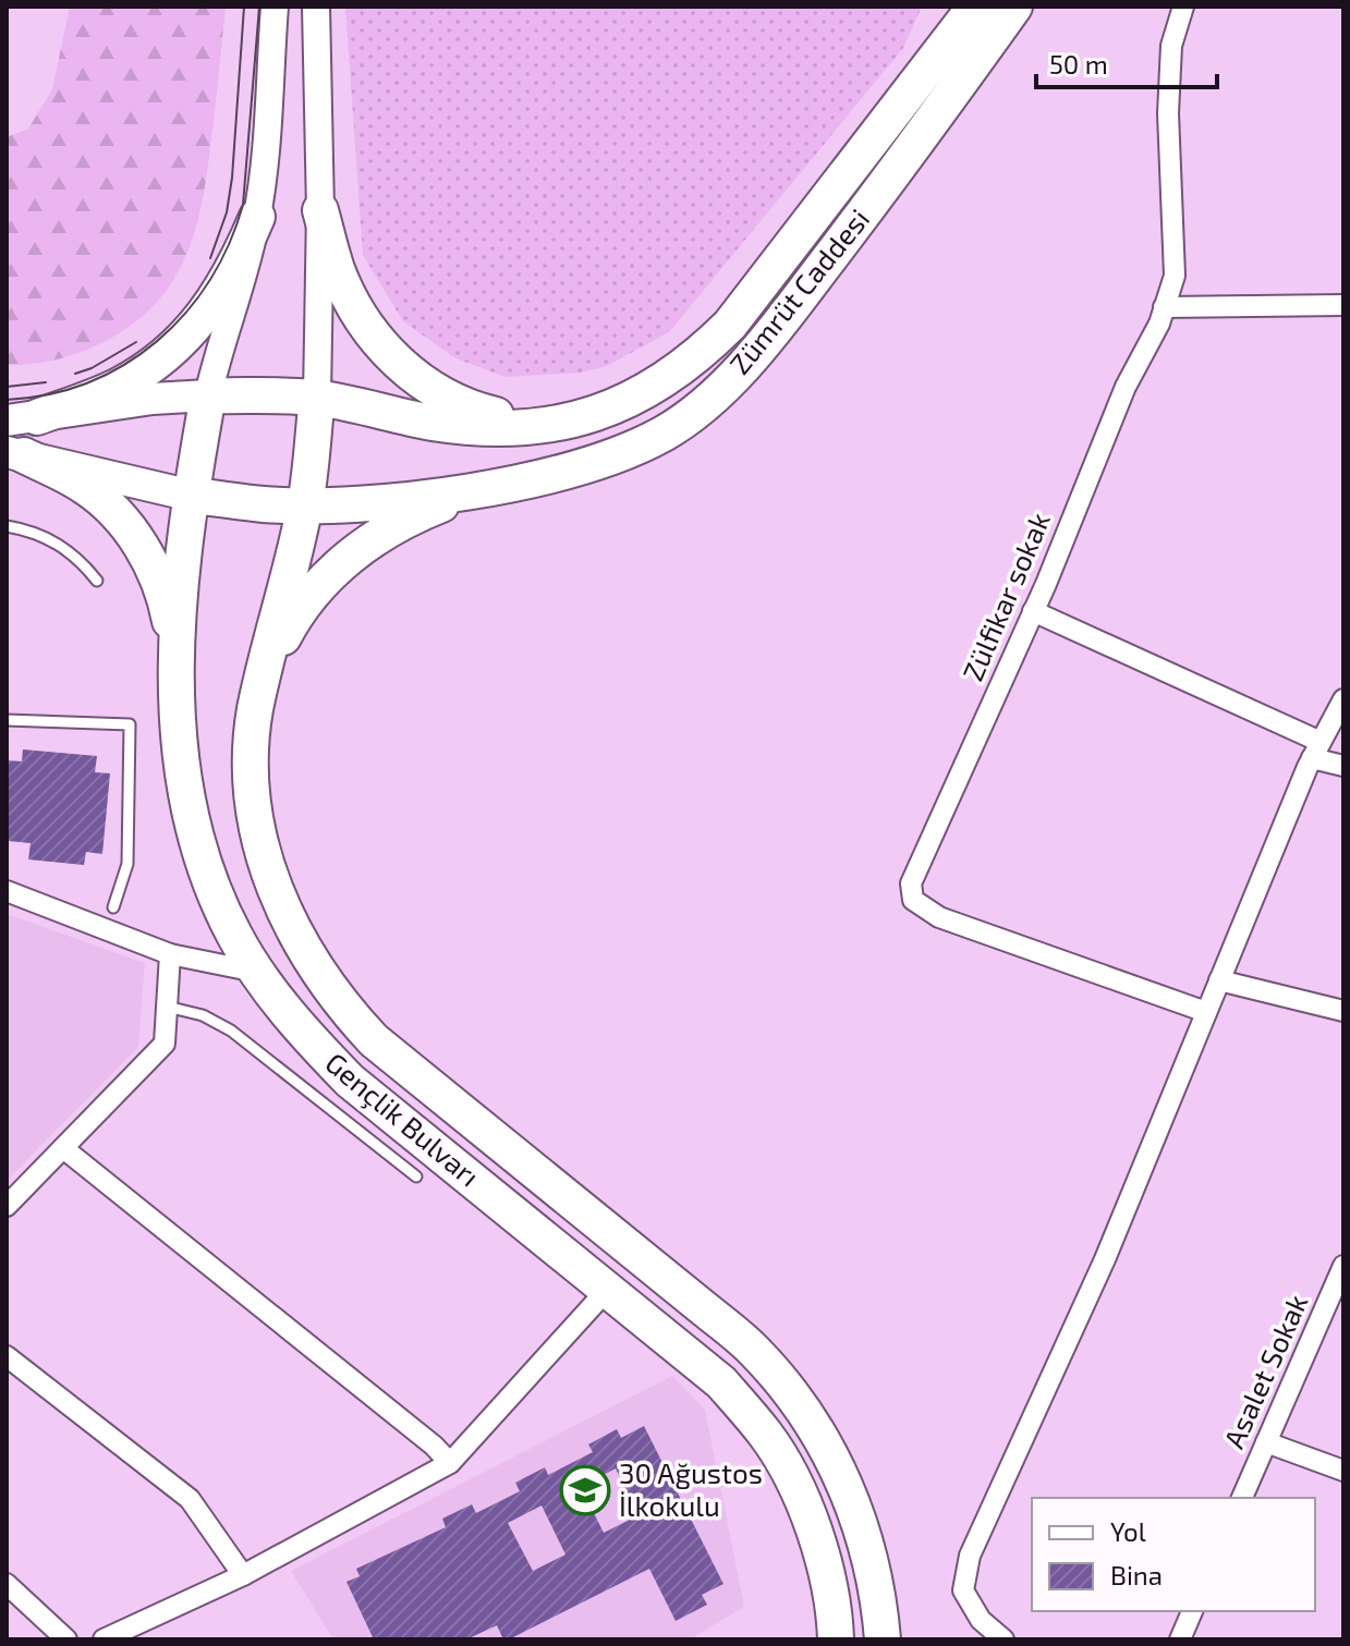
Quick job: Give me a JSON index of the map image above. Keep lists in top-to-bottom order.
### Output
{
  "streets": {
    "highway": ["Zümrüt Caddesi", "Gençlik Bulvarı"],
    "street": ["Zülfikar sokak", "Asalet Sokak"]
  },
  "crossings": [
    ["Zümrüt Caddesi", "Gençlik Bulvarı"]
  ],
  "places": {
    "school or university": ["30 Ağustos İlkokulu"]
  },
  "legend": ["Yol", "Bina"],
  "scale_bar": "50 m"
}
